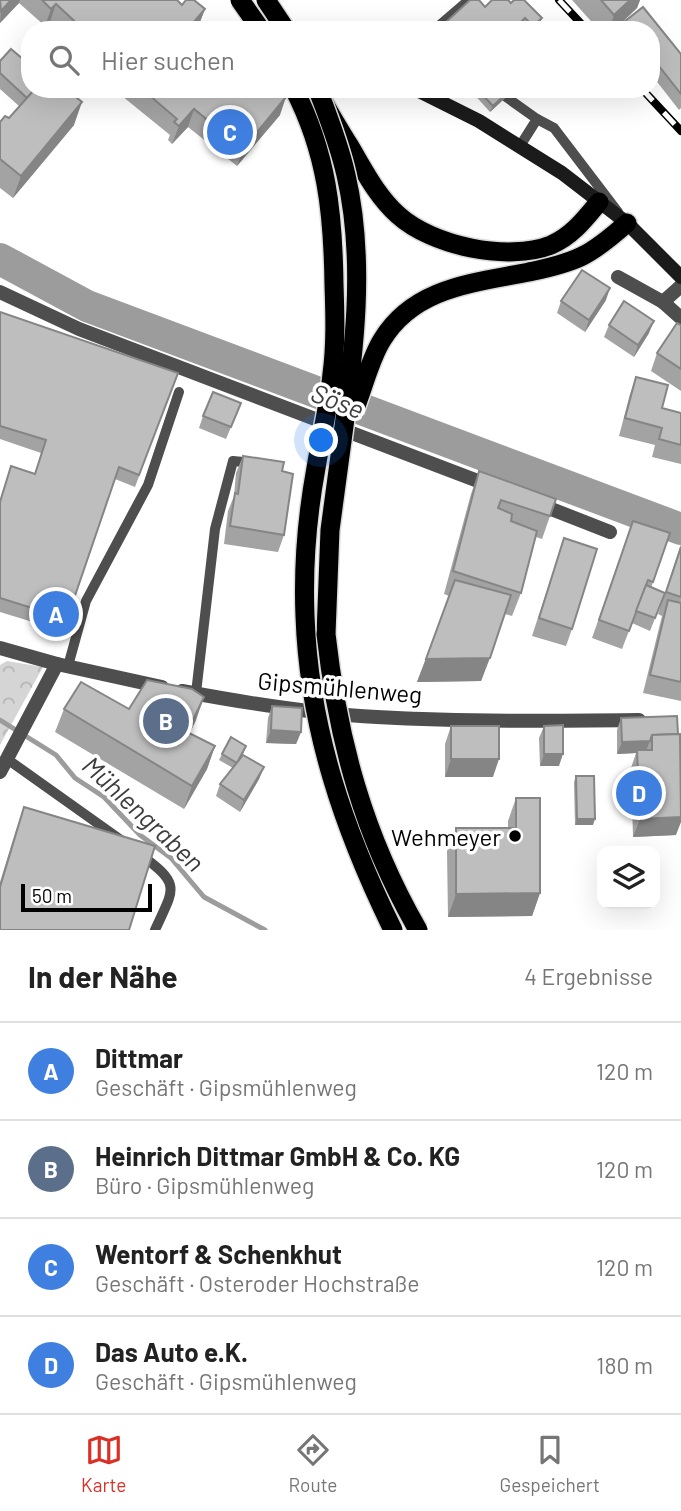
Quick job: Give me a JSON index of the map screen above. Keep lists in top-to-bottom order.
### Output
{
  "streets": {
    "street": ["Gipsmühlenweg"]
  },
  "water": ["Söse", "Mühlengraben"],
  "places": ["Wehmeyer"],
  "scale_bar": "50 m",
  "page": {
    "search": "Hier suchen",
    "pins": [
      "C",
      "A",
      "B",
      "D"
    ],
    "scale": "50 m",
    "heading": ["In der Nähe", "4 Ergebnisse"],
    "list": [
      {
        "mark": "A",
        "name": "Dittmar",
        "note": "Geschäft · Gipsmühlenweg",
        "value": "120 m"
      },
      {
        "mark": "B",
        "name": "Heinrich Dittmar GmbH & Co. KG",
        "note": "Büro · Gipsmühlenweg",
        "value": "120 m"
      },
      {
        "mark": "C",
        "name": "Wentorf & Schenkhut",
        "note": "Geschäft · Osteroder Hochstraße",
        "value": "120 m"
      },
      {
        "mark": "D",
        "name": "Das Auto e.K.",
        "note": "Geschäft · Gipsmühlenweg",
        "value": "180 m"
      }
    ],
    "nav": ["Karte", "Route", "Gespeichert"]
  }
}
